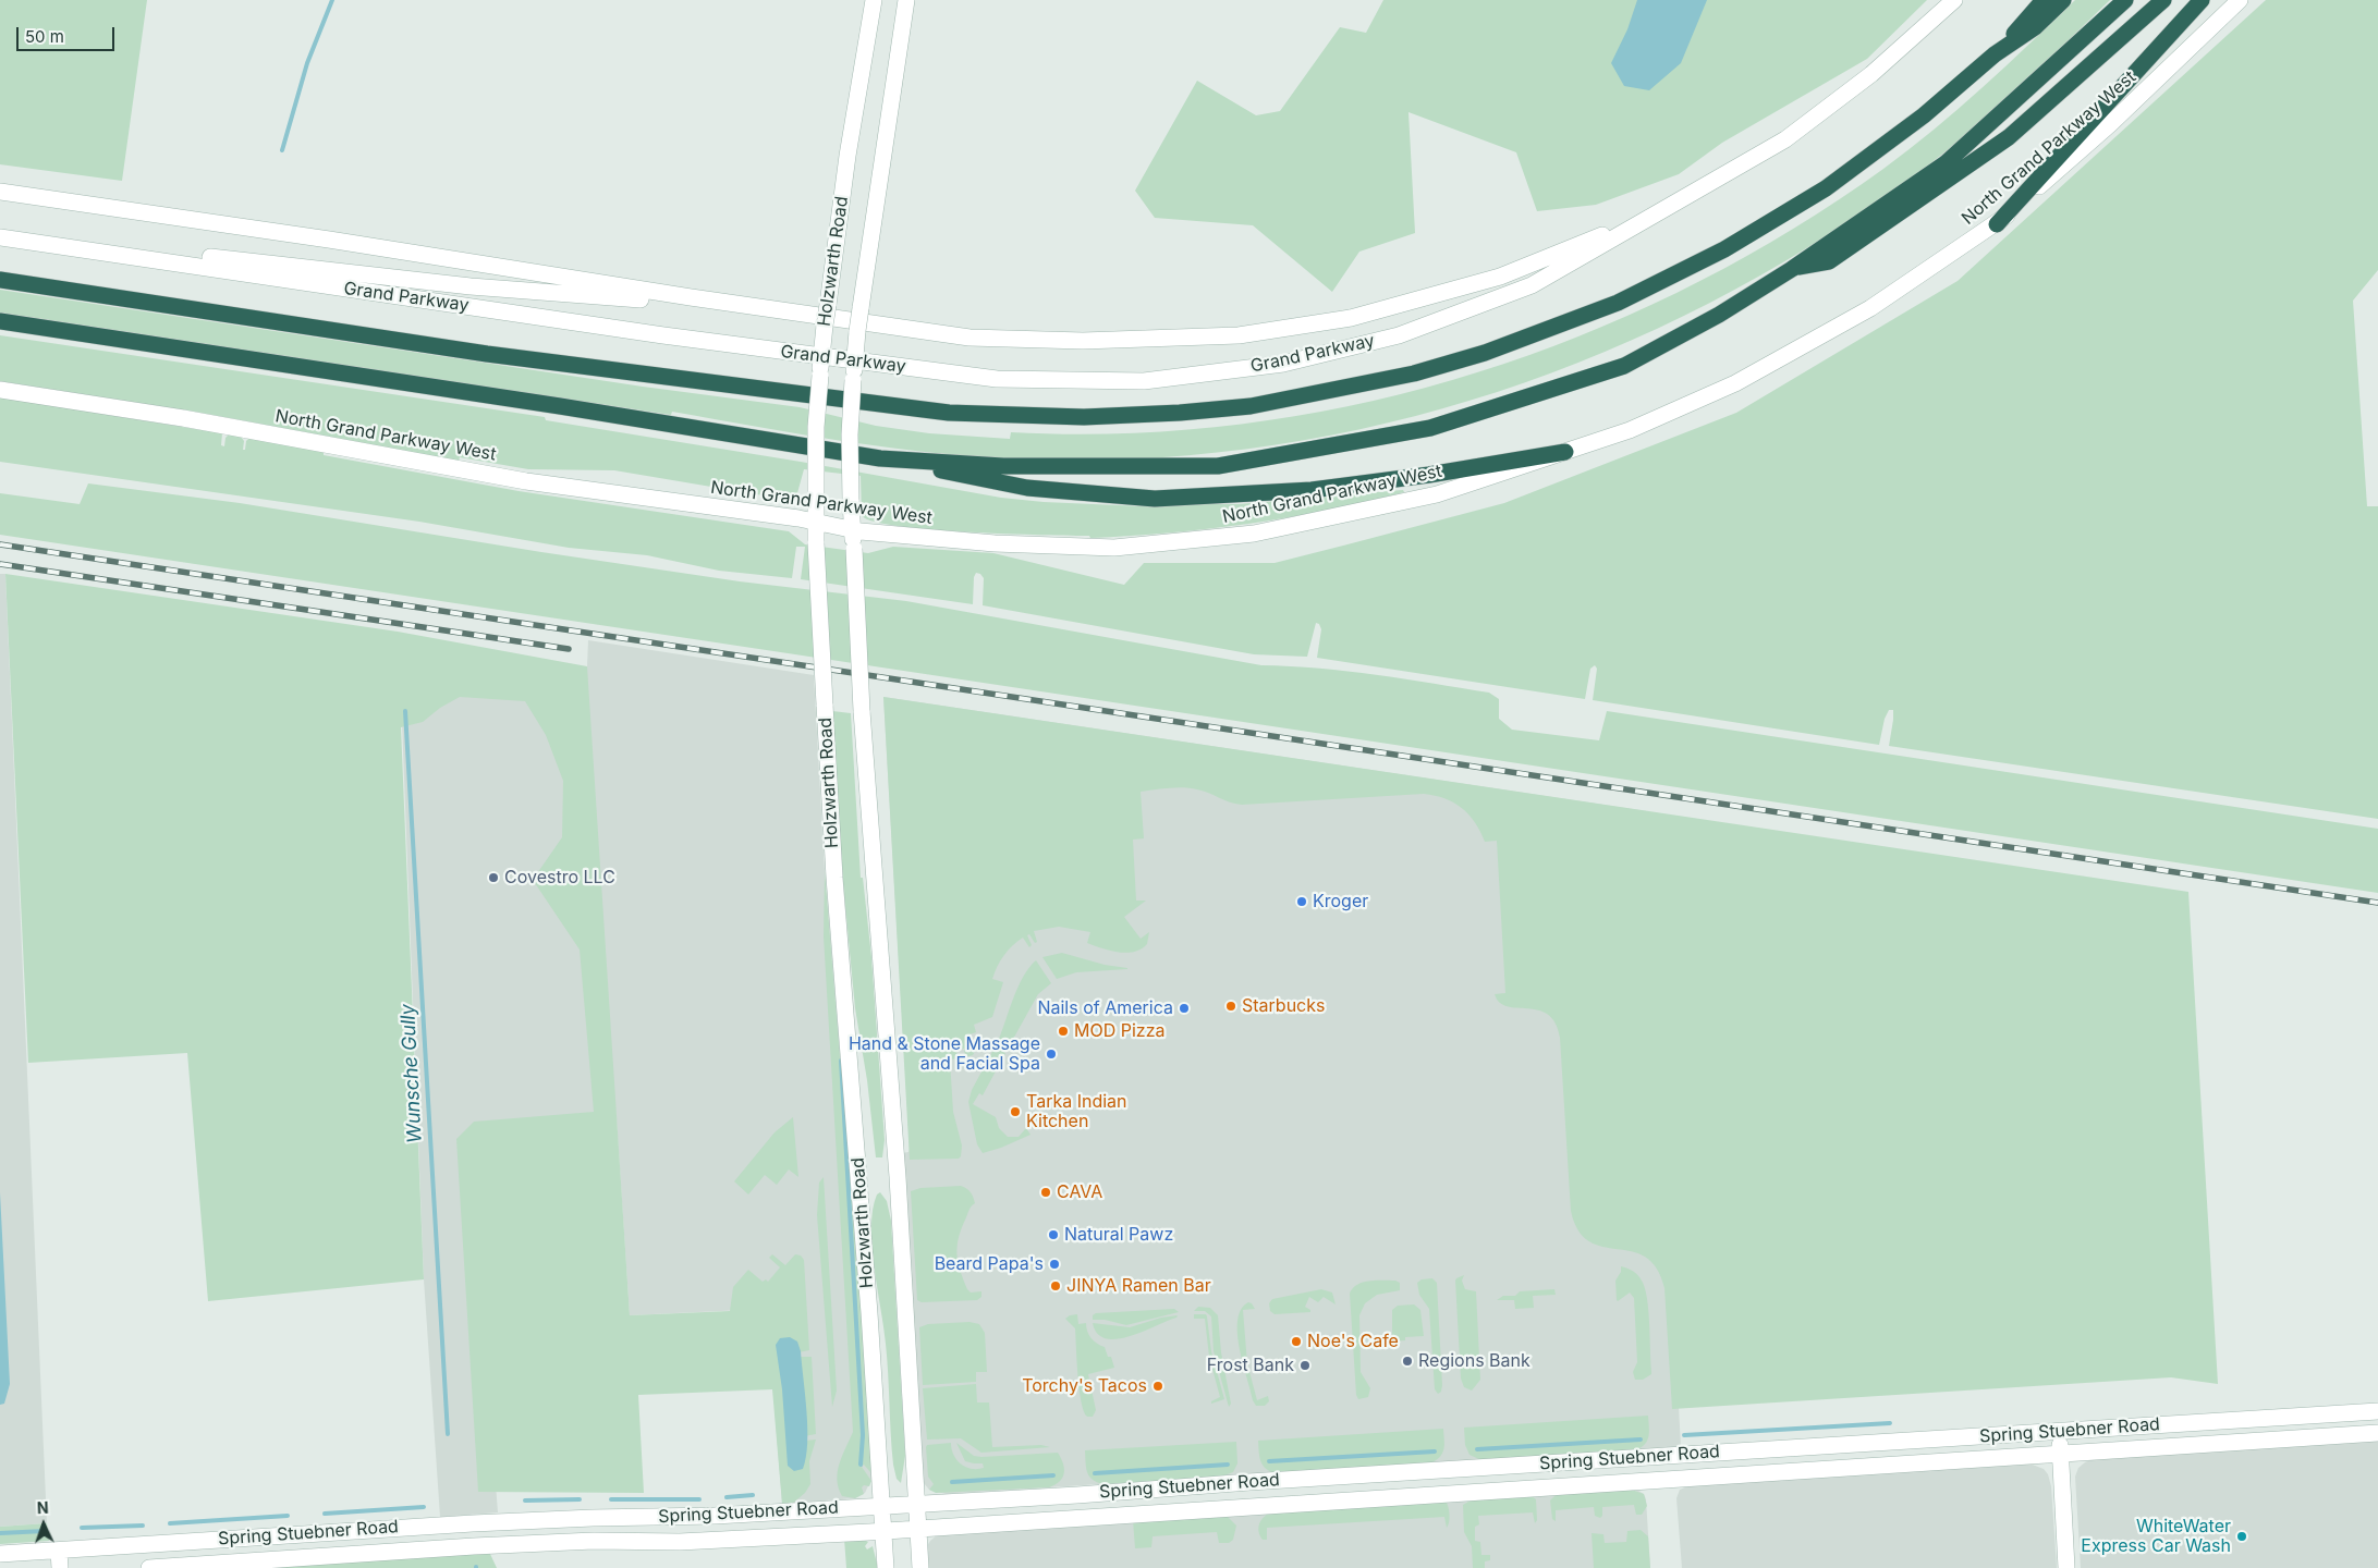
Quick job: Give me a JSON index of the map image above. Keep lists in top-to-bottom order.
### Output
{
  "streets": {
    "main road": [
      "North Grand Parkway West",
      "Holzwarth Road",
      "Grand Parkway",
      "Spring Stuebner Road"
    ]
  },
  "crossings": [
    ["North Grand Parkway West", "Holzwarth Road"],
    ["Holzwarth Road", "Grand Parkway"],
    ["Holzwarth Road", "Spring Stuebner Road"]
  ],
  "water": ["Wunsche Gully"],
  "places": [
    "Covestro LLC",
    "Kroger",
    "Starbucks",
    "Nails of America",
    "MOD Pizza",
    "Hand & Stone Massage and Facial Spa",
    "Tarka Indian Kitchen",
    "CAVA",
    "Natural Pawz",
    "Beard Papa's",
    "JINYA Ramen Bar",
    "Noe's Cafe",
    "Regions Bank",
    "Frost Bank",
    "Torchy's Tacos",
    "WhiteWater Express Car Wash"
  ],
  "scale_bar": "50 m",
  "north": "top"
}
